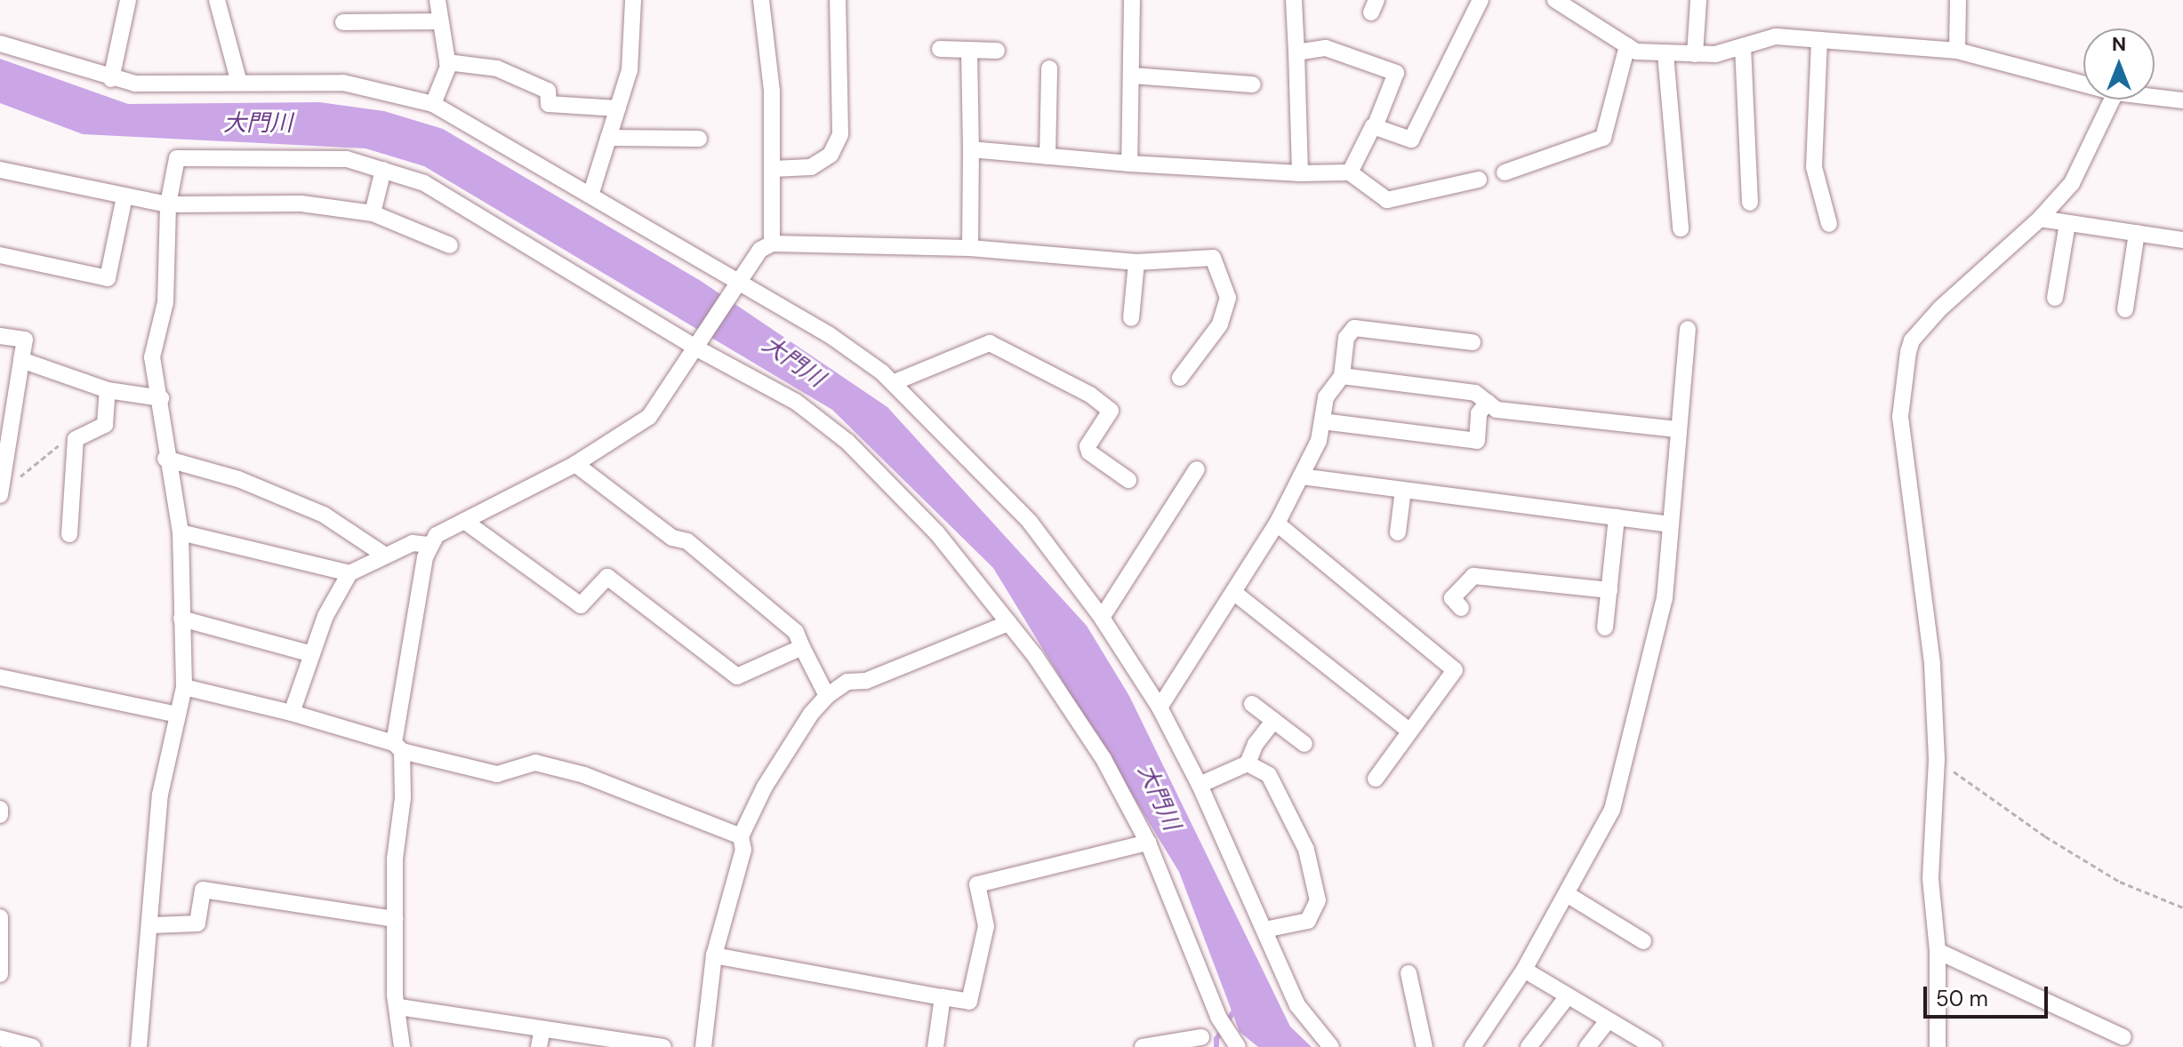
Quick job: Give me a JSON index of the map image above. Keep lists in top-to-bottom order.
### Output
{
  "water": ["大門川"],
  "scale_bar": "50 m",
  "north": "top"
}
